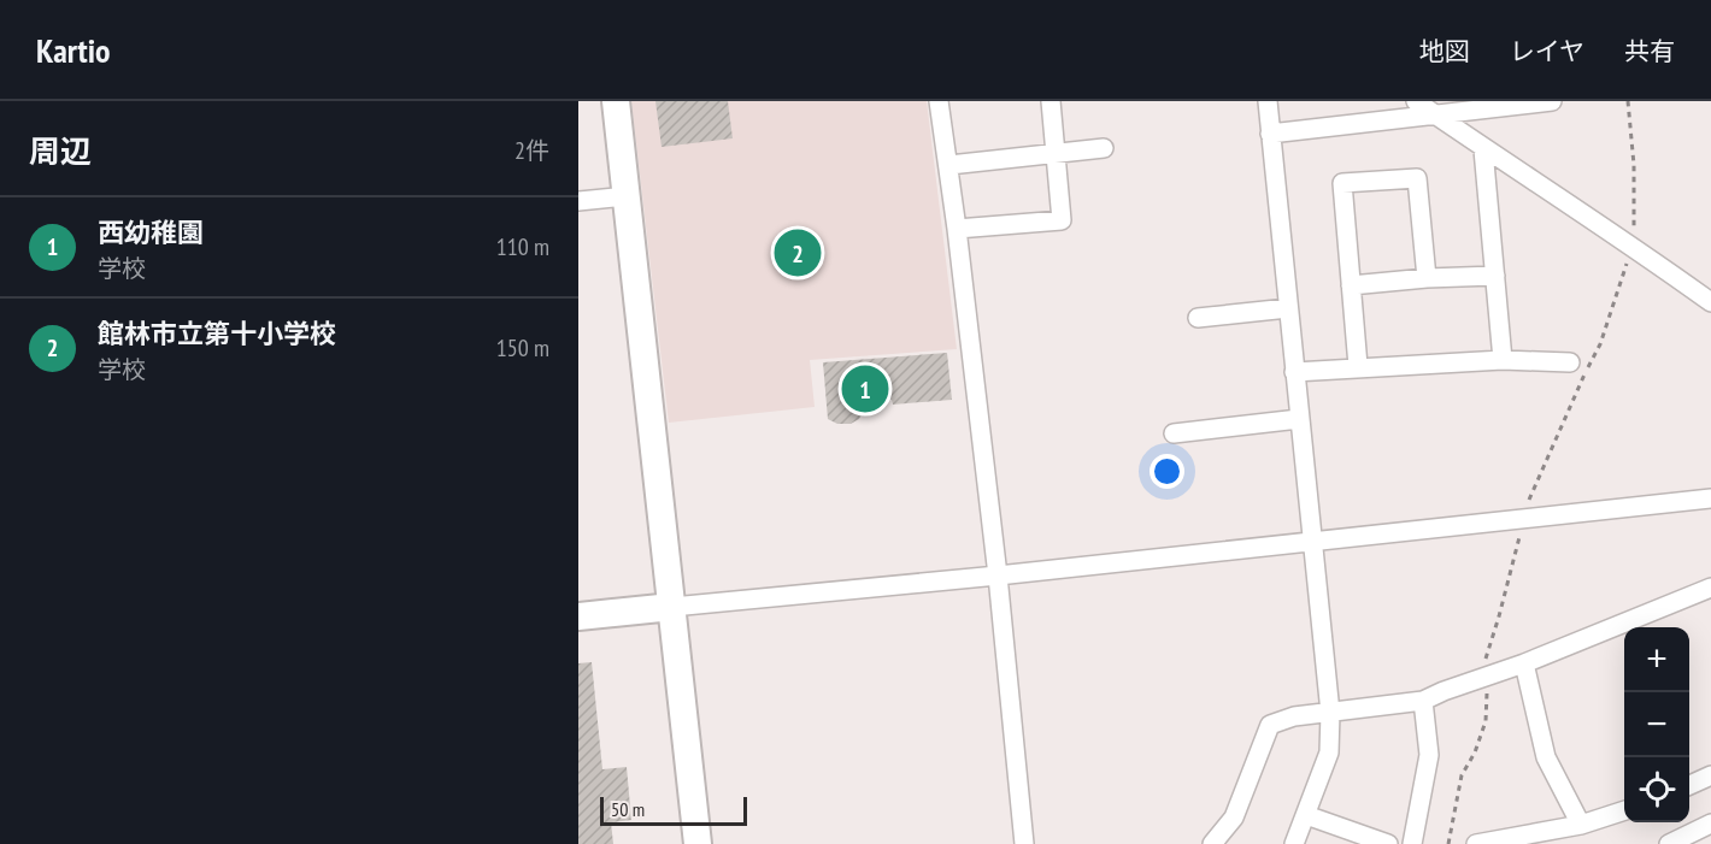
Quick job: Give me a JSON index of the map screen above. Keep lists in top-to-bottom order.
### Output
{
  "scale_bar": "50 m",
  "page": {
    "header": "Kartio",
    "nav": ["地図", "レイヤ", "共有"],
    "heading": ["周辺", "2件"],
    "list": [
      {
        "mark": "1",
        "name": "西幼稚園",
        "note": "学校",
        "value": "110 m"
      },
      {
        "mark": "2",
        "name": "館林市立第十小学校",
        "note": "学校",
        "value": "150 m"
      }
    ],
    "pins": ["2", "1"],
    "map_buttons": ["+", "−"],
    "scale": "50 m"
  }
}
